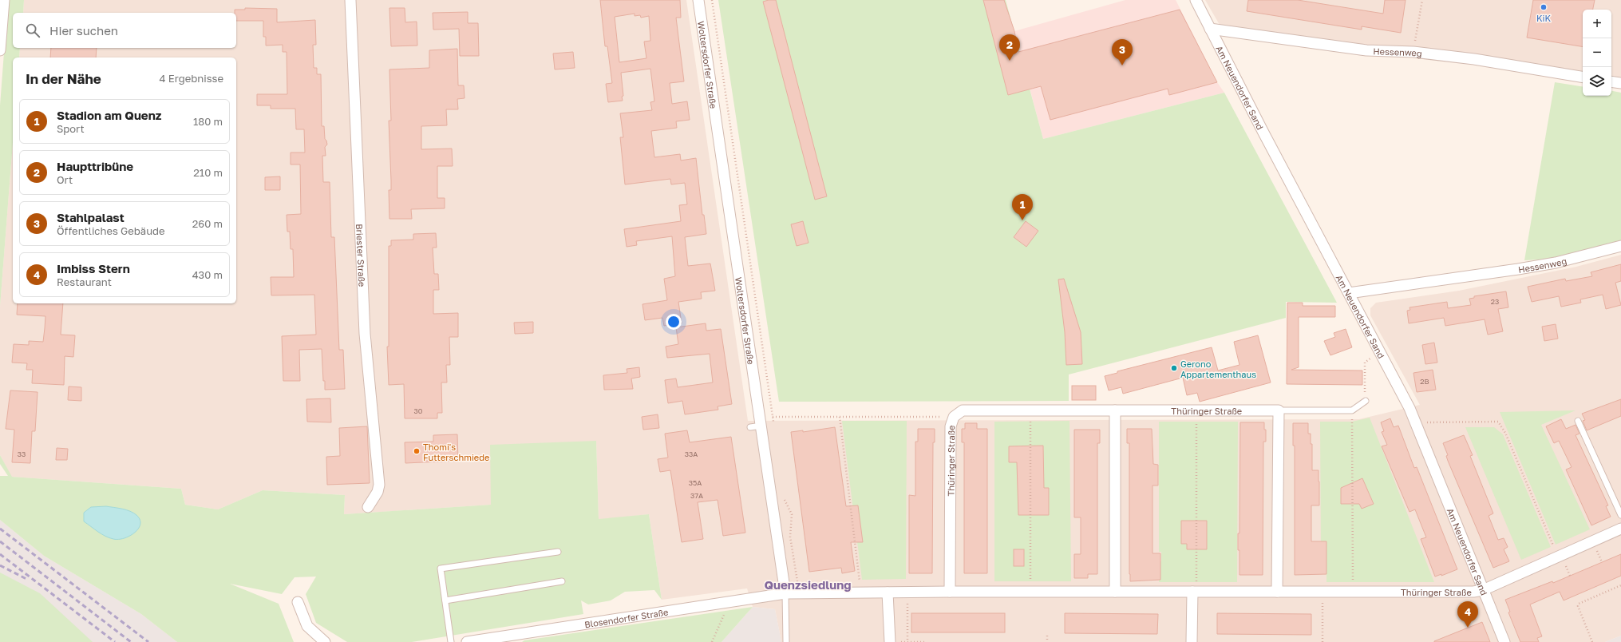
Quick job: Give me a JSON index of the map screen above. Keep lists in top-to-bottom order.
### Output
{
  "streets": {
    "street": [
      "Hessenweg",
      "Woltersdorfer Straße",
      "Am Neuendorfer Sand",
      "Briester Straße",
      "Thüringer Straße",
      "Blosendorfer Straße"
    ]
  },
  "crossings": [
    ["Hessenweg", "Am Neuendorfer Sand"],
    ["Woltersdorfer Straße", "Thüringer Straße"],
    ["Woltersdorfer Straße", "Blosendorfer Straße"],
    ["Am Neuendorfer Sand", "Thüringer Straße"],
    ["Thüringer Straße", "Blosendorfer Straße"]
  ],
  "districts": ["Quenzsiedlung"],
  "places": ["KiK", "Gerono Appartementhaus", "Thomi's Futterschmiede"],
  "house_numbers": [
    "23",
    "2B",
    "30",
    "33",
    "33A",
    "35A",
    "37A"
  ],
  "page": {
    "map_buttons": ["+", "−"],
    "search": "Hier suchen",
    "pins": [
      "2",
      "3",
      "1",
      "4"
    ],
    "heading": ["In der Nähe", "4 Ergebnisse"],
    "list": [
      {
        "mark": "1",
        "name": "Stadion am Quenz",
        "note": "Sport",
        "value": "180 m"
      },
      {
        "mark": "2",
        "name": "Haupttribüne",
        "note": "Ort",
        "value": "210 m"
      },
      {
        "mark": "3",
        "name": "Stahlpalast",
        "note": "Öffentliches Gebäude",
        "value": "260 m"
      },
      {
        "mark": "4",
        "name": "Imbiss Stern",
        "note": "Restaurant",
        "value": "430 m"
      }
    ]
  }
}
